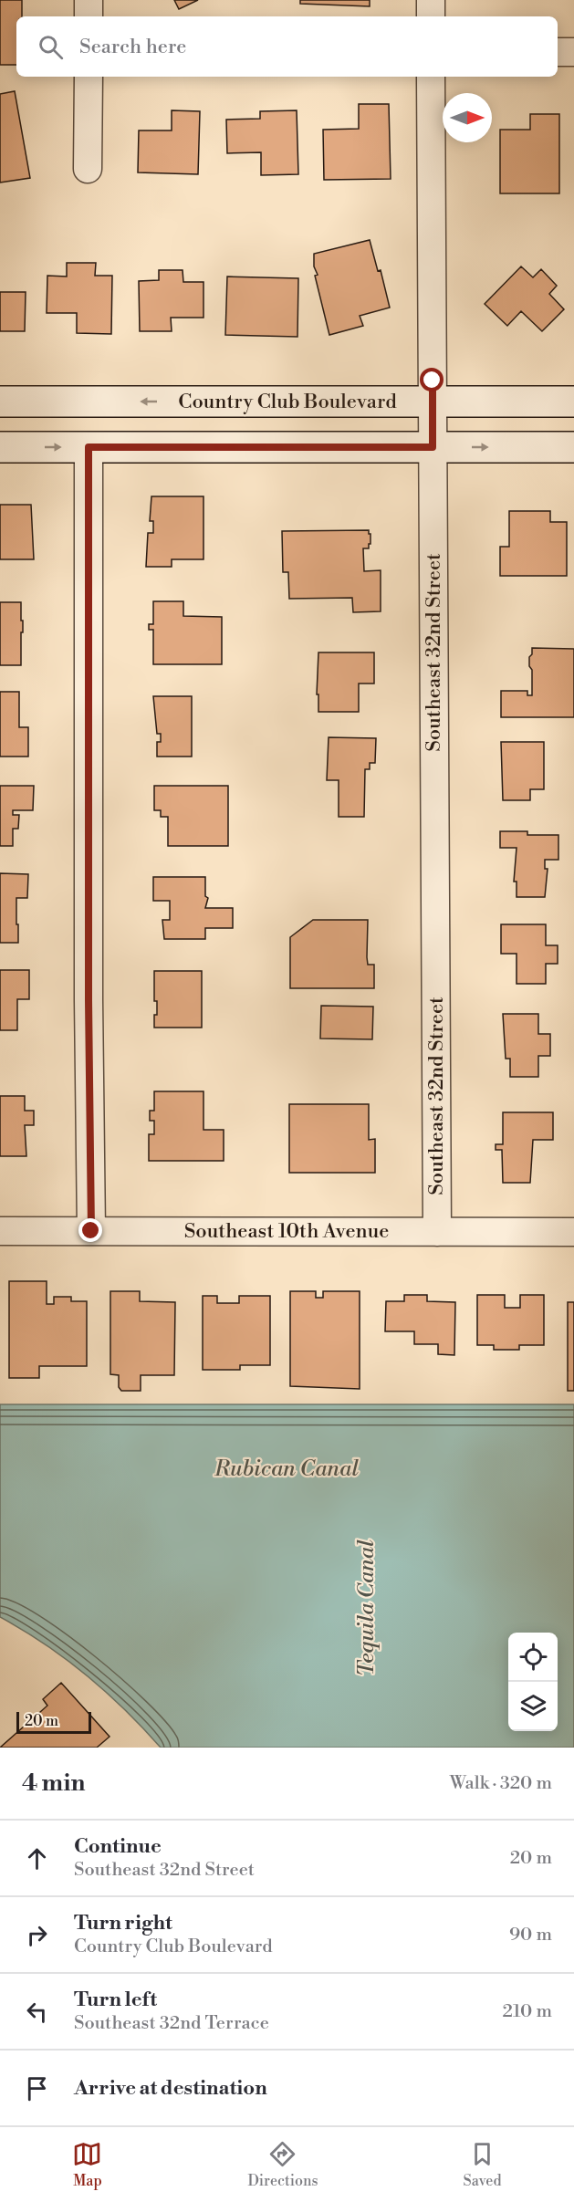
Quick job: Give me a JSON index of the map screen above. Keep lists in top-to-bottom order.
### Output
{
  "streets": {
    "main road": ["Country Club Boulevard"],
    "street": ["Southeast 32nd Street", "Southeast 10th Avenue"]
  },
  "crossings": [
    ["Country Club Boulevard", "Southeast 32nd Street"],
    ["Southeast 32nd Street", "Southeast 10th Avenue"]
  ],
  "water": ["Rubican Canal", "Tequila Canal"],
  "scale_bar": "20 m",
  "north": "right",
  "page": {
    "search": "Search here",
    "scale": "20 m",
    "heading": ["4 min", "Walk · 320 m"],
    "list": [
      ["Continue", "Southeast 32nd Street", "20 m"],
      ["Turn right", "Country Club Boulevard", "90 m"],
      ["Turn left", "Southeast 32nd Terrace", "210 m"],
      "Arrive at destination"
    ],
    "nav": ["Map", "Directions", "Saved"]
  }
}
